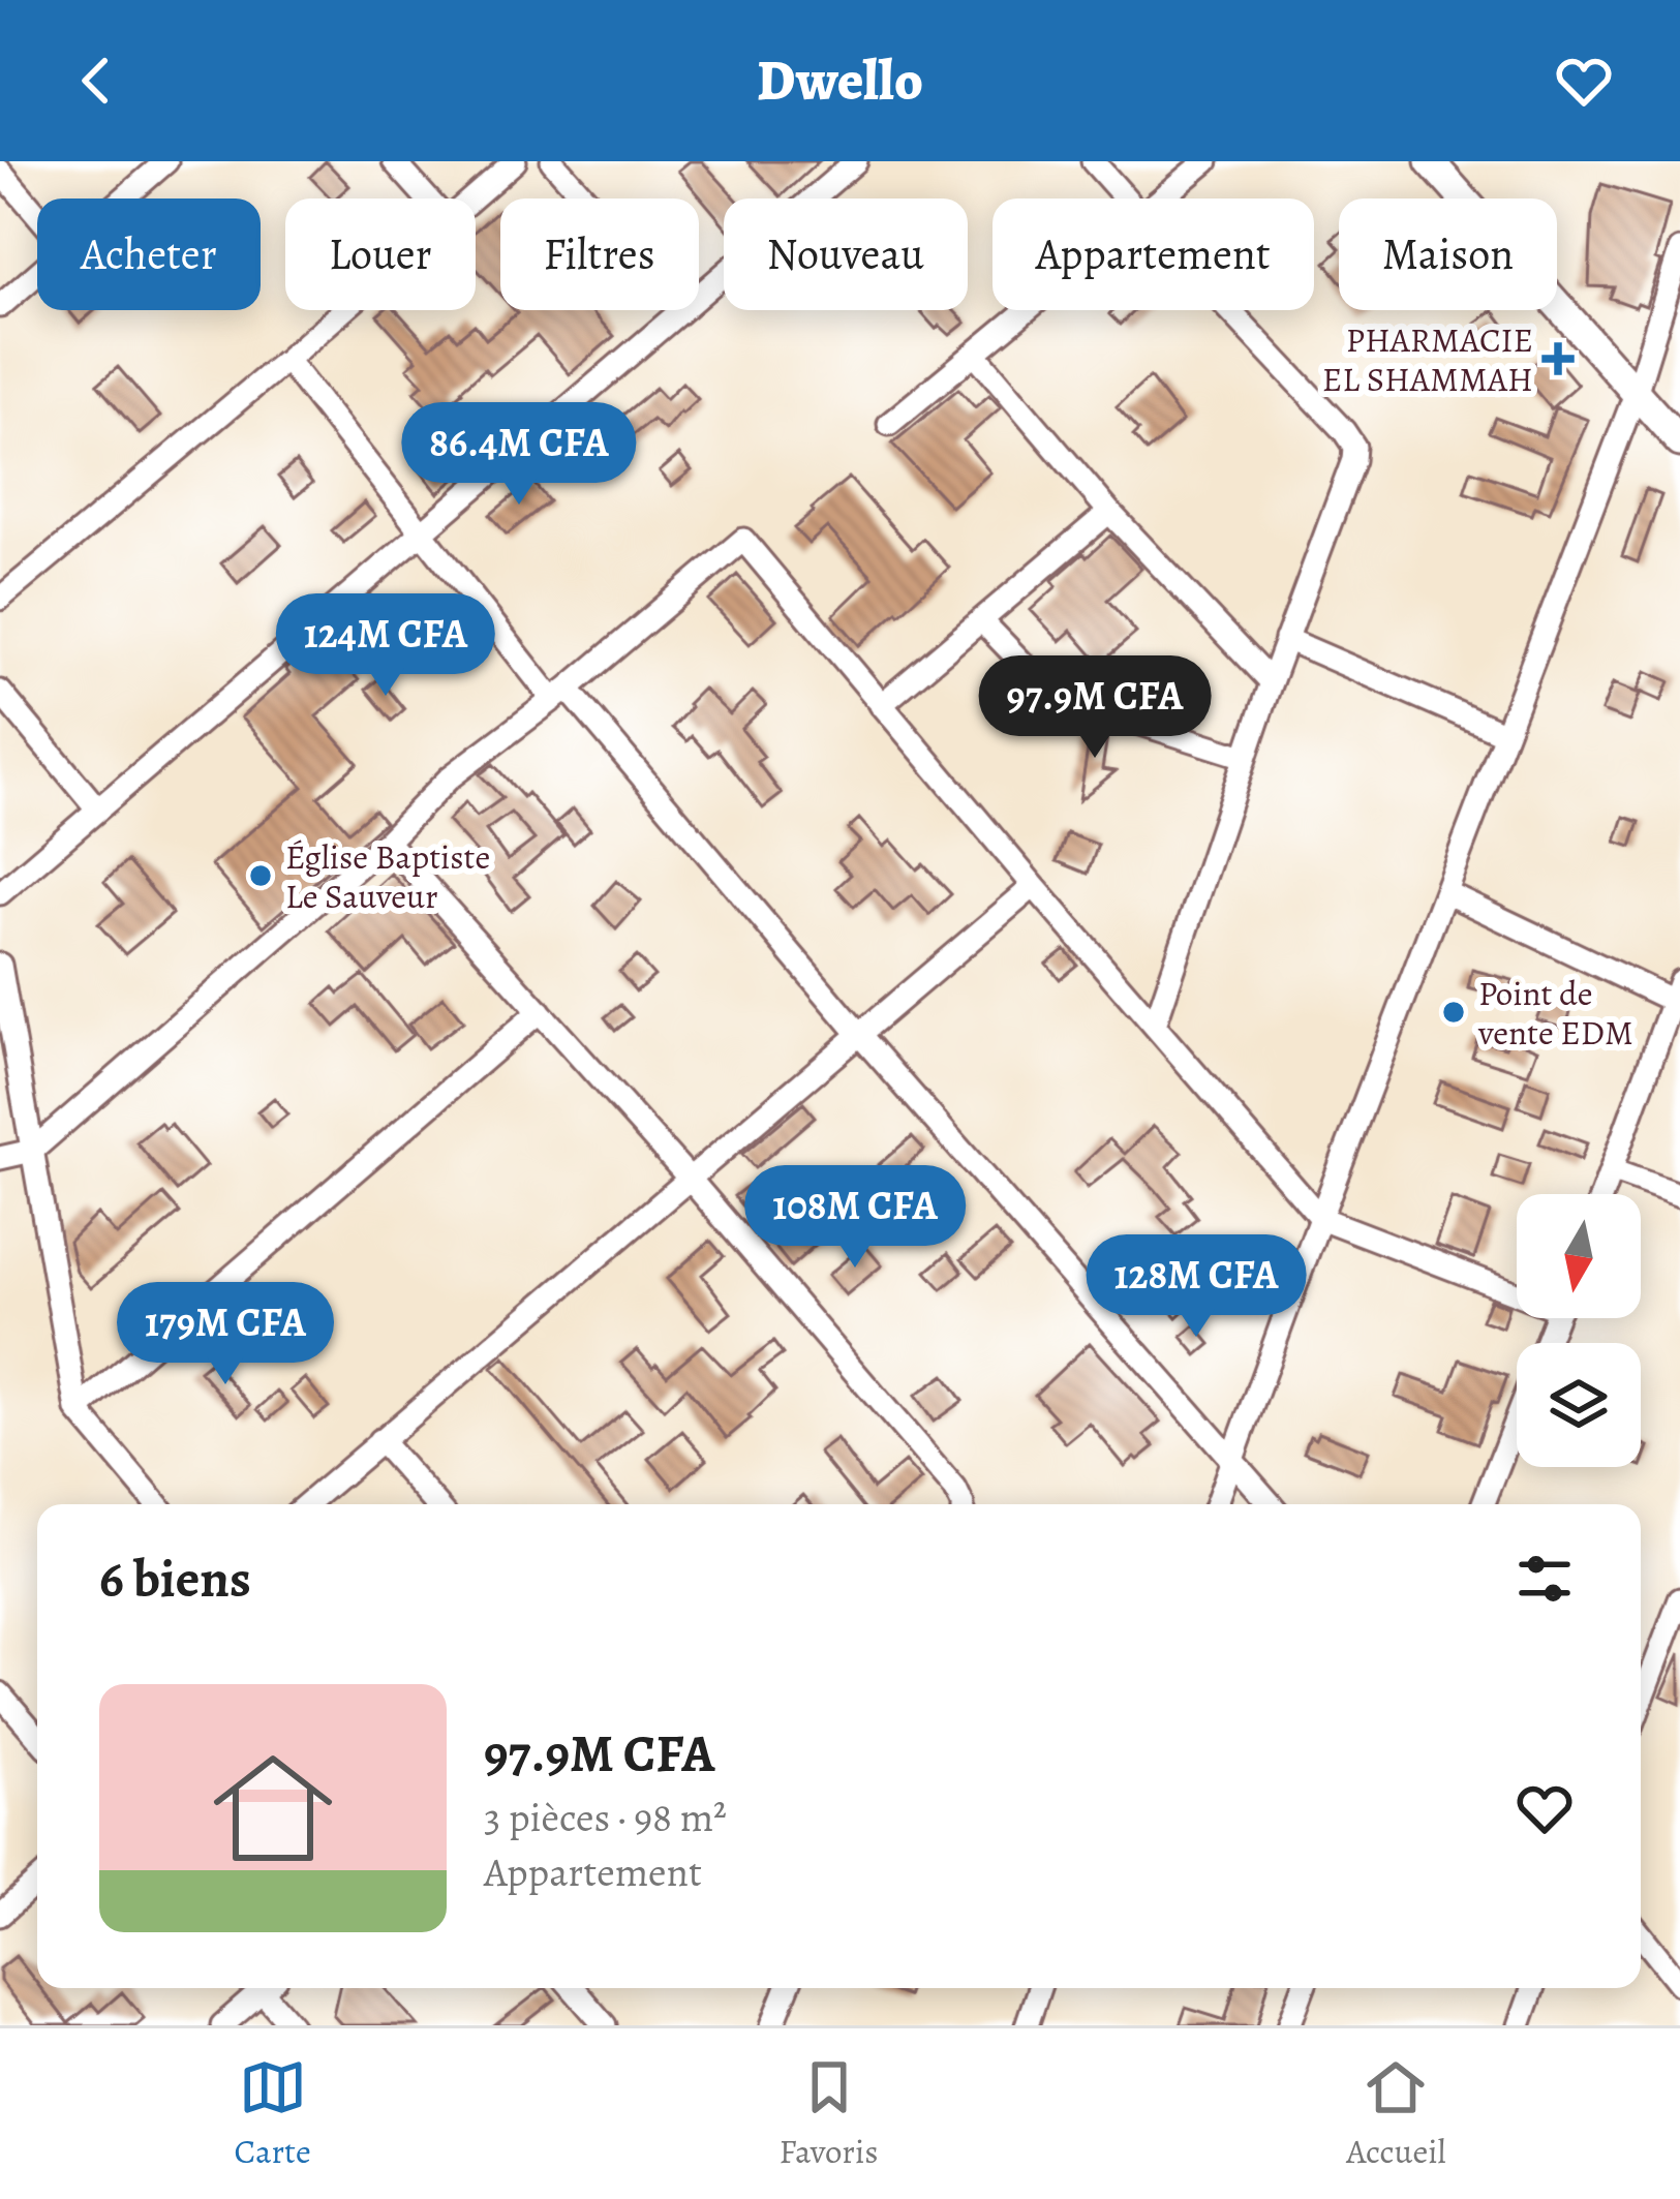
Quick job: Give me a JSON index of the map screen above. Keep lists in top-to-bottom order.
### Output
{
  "places": {
    "health": ["PHARMACIE EL SHAMMAH"],
    "other": ["Église Baptiste Le Sauveur", "Point de vente EDM"]
  },
  "north": "bottom",
  "page": {
    "header": "Dwello",
    "chip": [
      "Acheter",
      "Louer",
      "Filtres",
      "Nouveau",
      "Appartement",
      "Maison"
    ],
    "price": [
      "86.4M CFA",
      "124M CFA",
      "97.9M CFA",
      "108M CFA",
      "128M CFA",
      "179M CFA"
    ],
    "heading": "6 biens",
    "list": [
      {
        "name": "97.9M CFA",
        "note": "3 pièces · 98 m² · Appartement"
      }
    ],
    "tabs": ["Carte", "Favoris", "Accueil"]
  }
}
